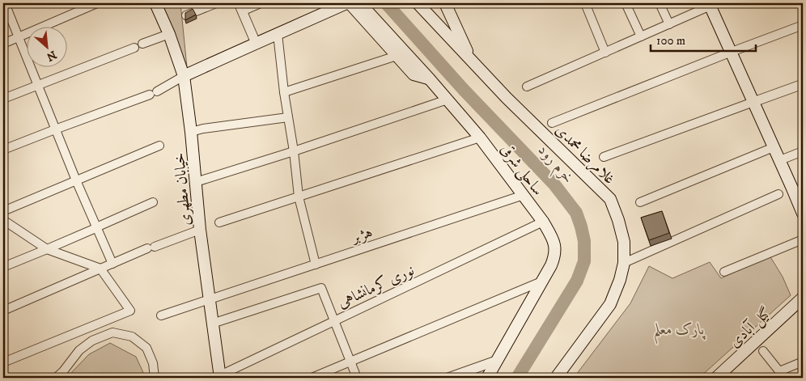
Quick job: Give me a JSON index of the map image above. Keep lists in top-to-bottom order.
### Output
{
  "streets": {
    "main road": [
      "غلامرضا محمدی",
      "ساحلی شرقی",
      "خیابان مطهری",
      "گیل آبادی"
    ],
    "street": ["هژبر", "نوری کرمانشاهی"]
  },
  "crossings": [
    ["ساحلی شرقی", "هژبر"],
    ["ساحلی شرقی", "نوری کرمانشاهی"],
    ["خیابان مطهری", "هژبر"],
    ["خیابان مطهری", "نوری کرمانشاهی"]
  ],
  "water": ["خرم رود"],
  "parks": ["پارک معلم"],
  "scale_bar": "100 m",
  "north": "bottom right"
}
